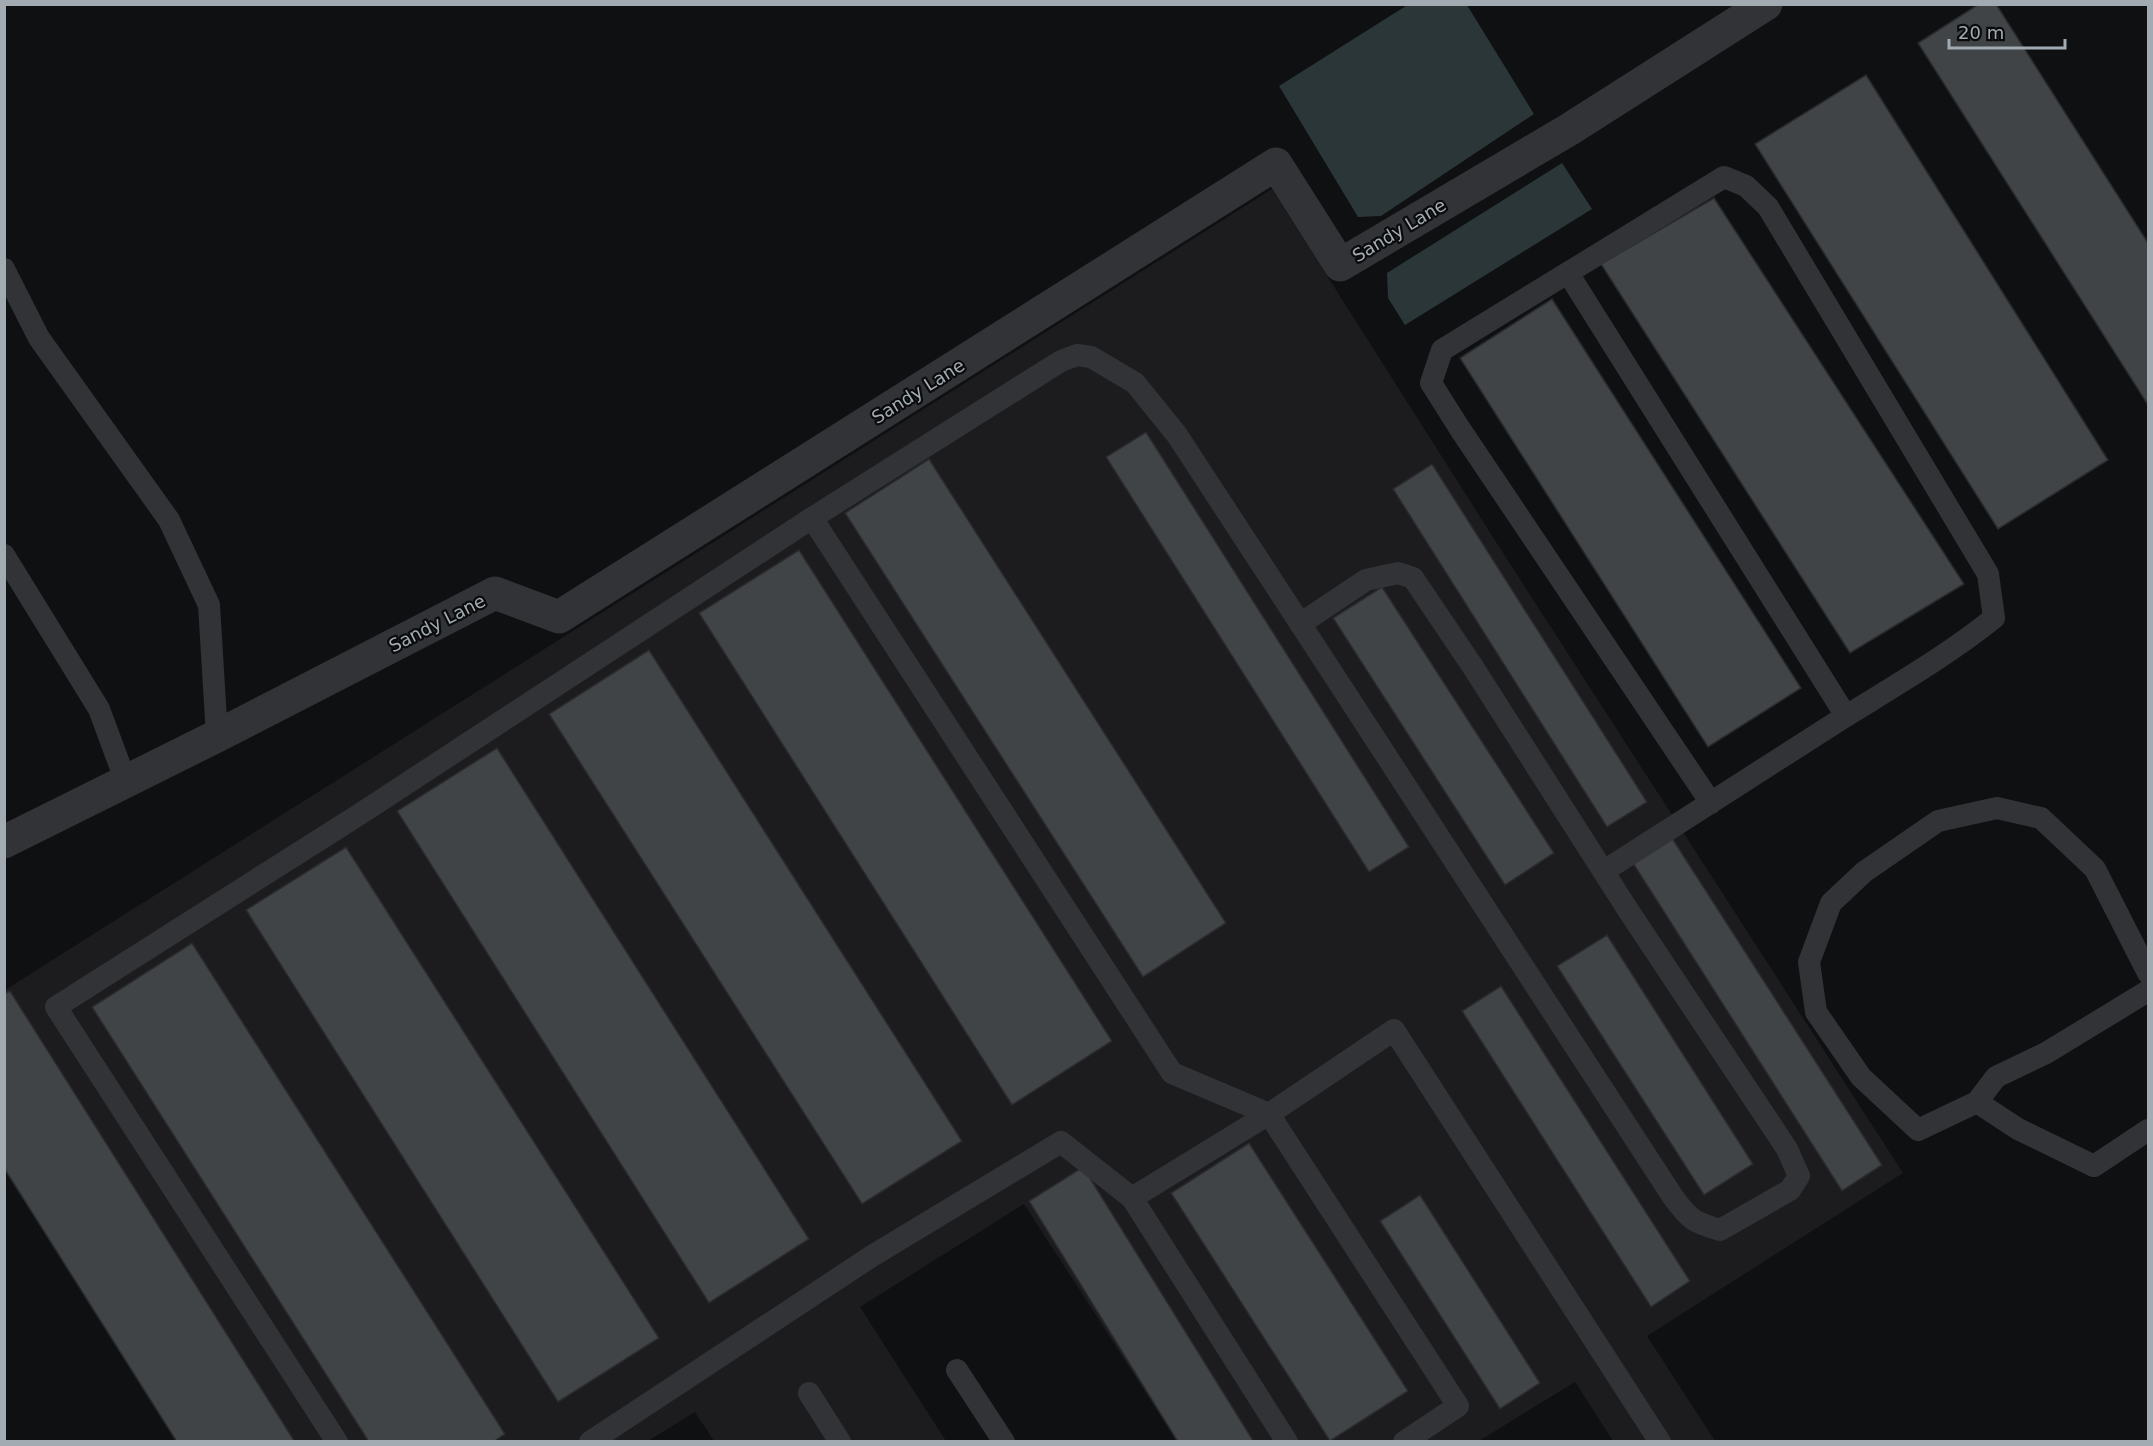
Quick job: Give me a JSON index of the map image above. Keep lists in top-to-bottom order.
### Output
{
  "streets": {
    "street": ["Sandy Lane"]
  },
  "scale_bar": "20 m"
}
